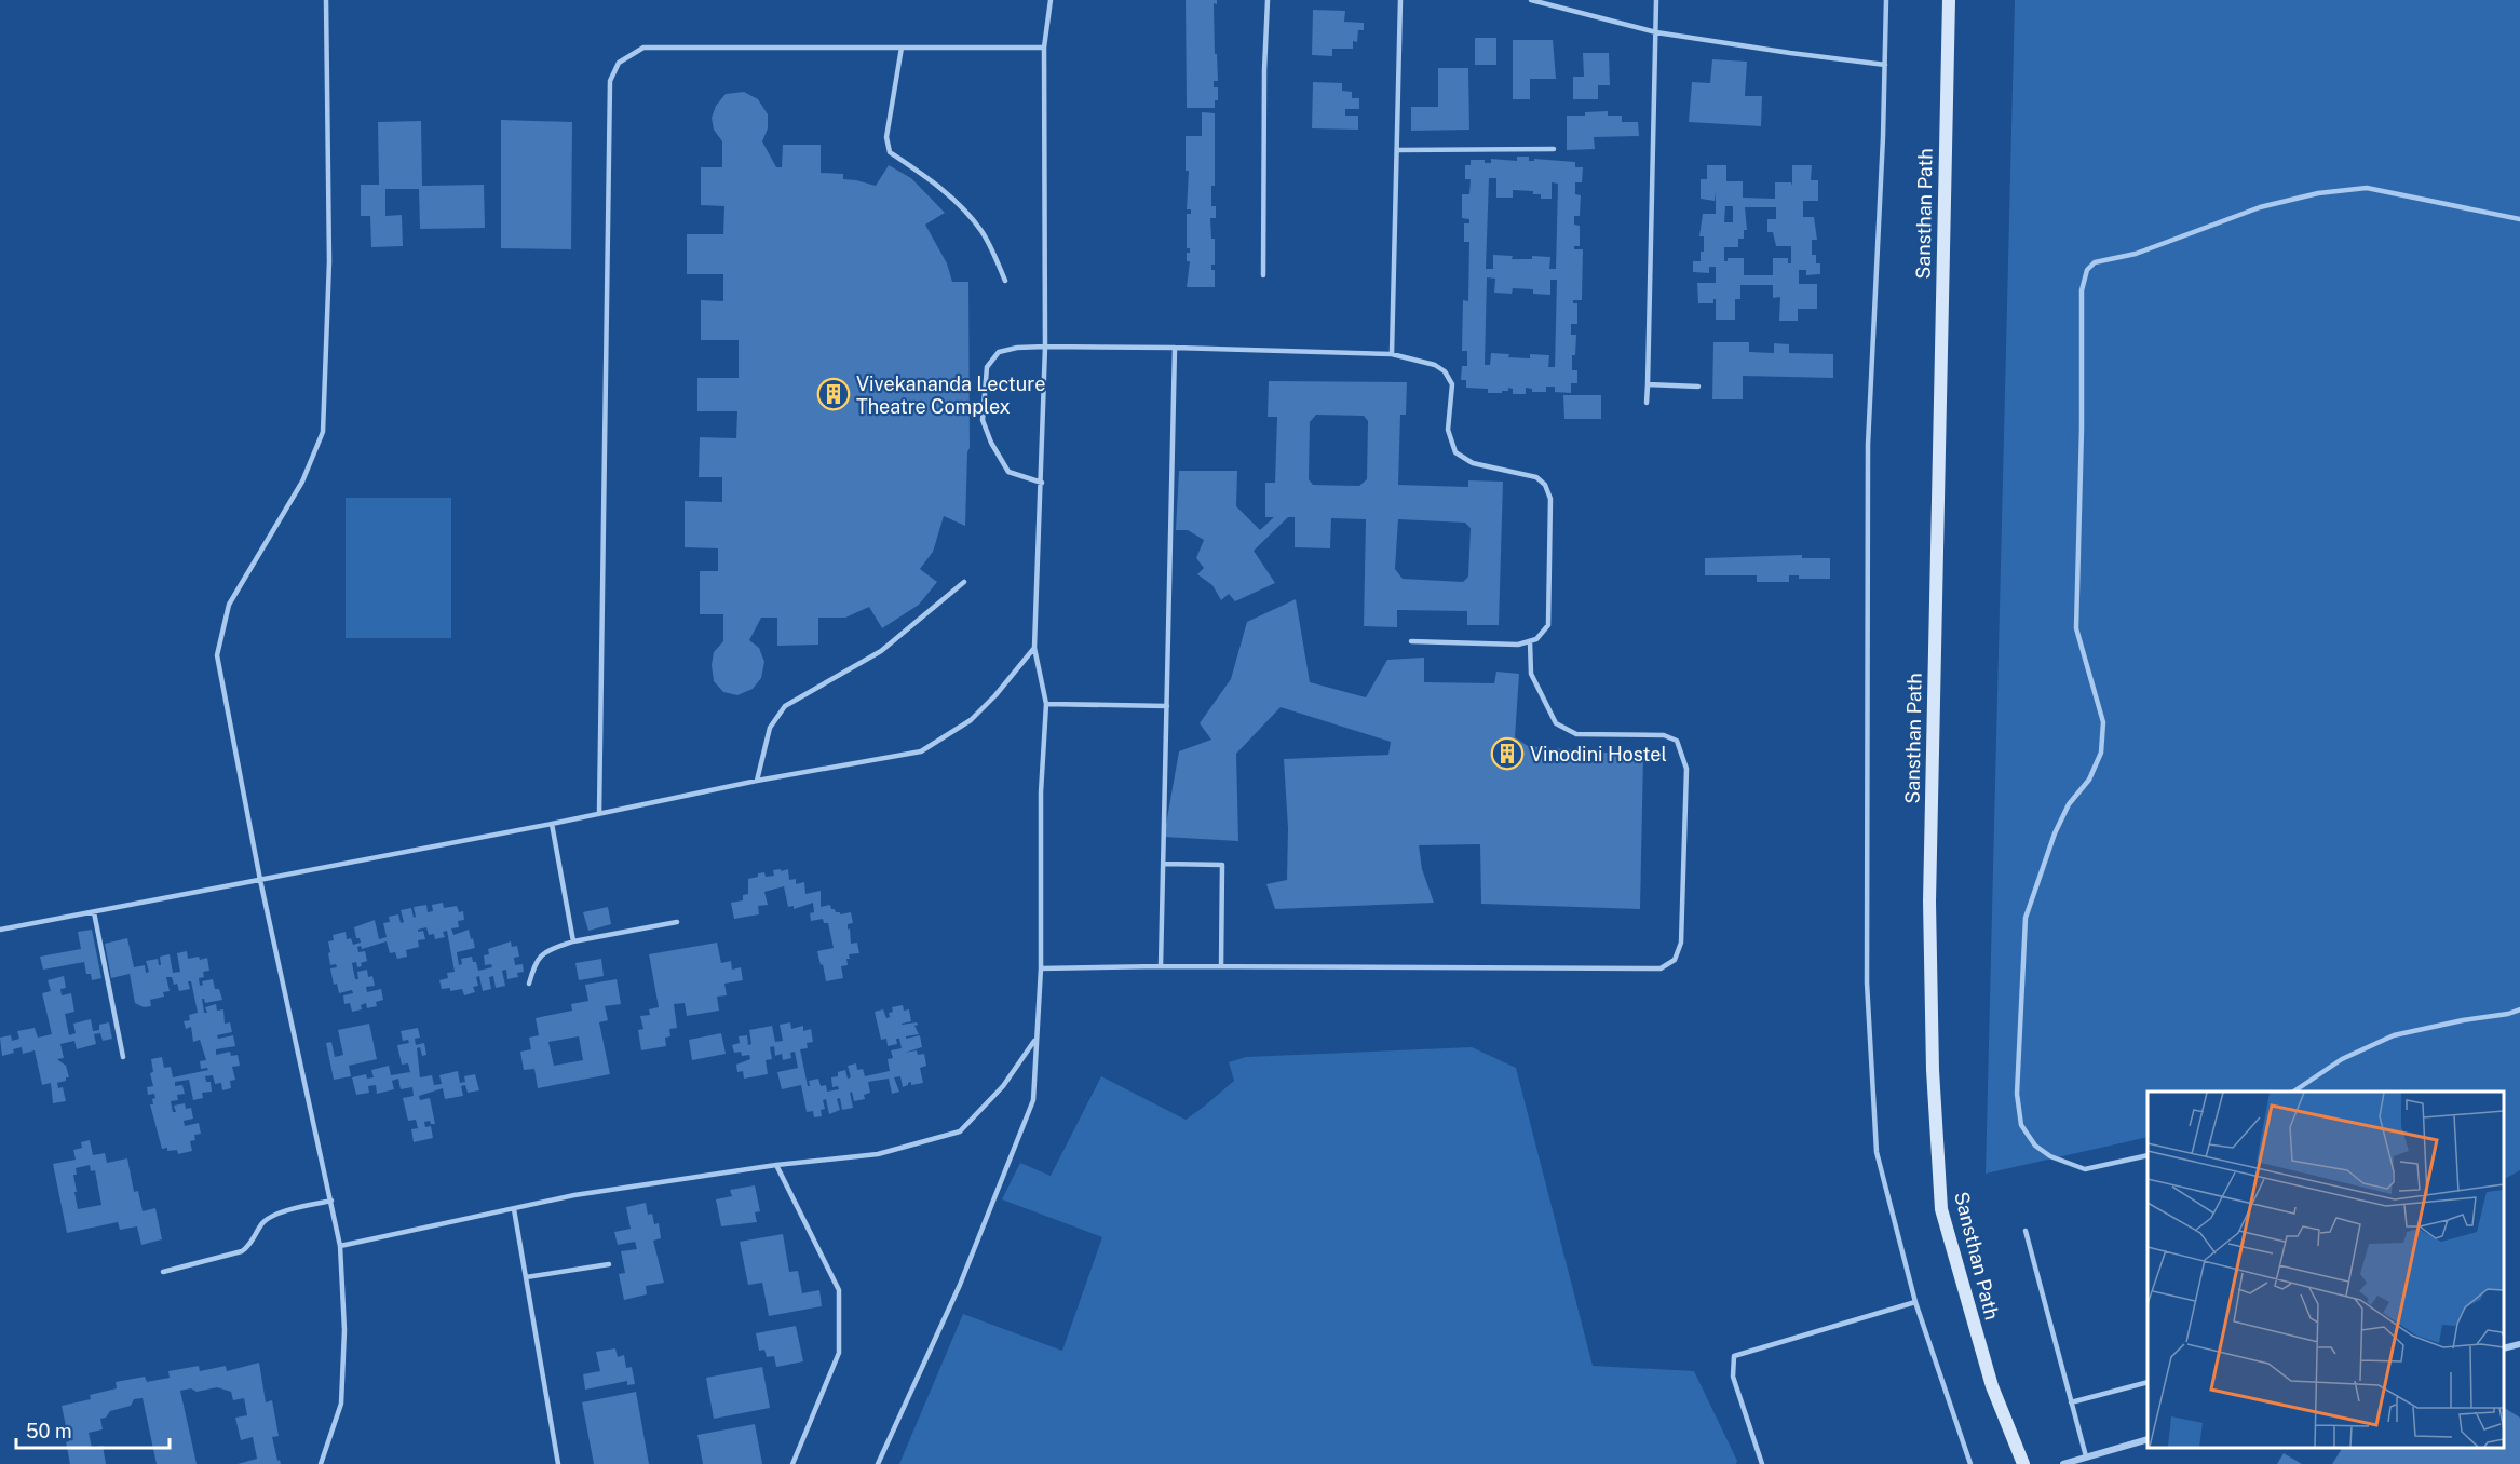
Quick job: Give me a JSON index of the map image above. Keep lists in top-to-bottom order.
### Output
{
  "streets": {
    "street": ["Sansthan Path"]
  },
  "places": {
    "building": ["Vivekananda Lecture Theatre Complex", "Vinodini Hostel"]
  },
  "scale_bar": "50 m"
}
